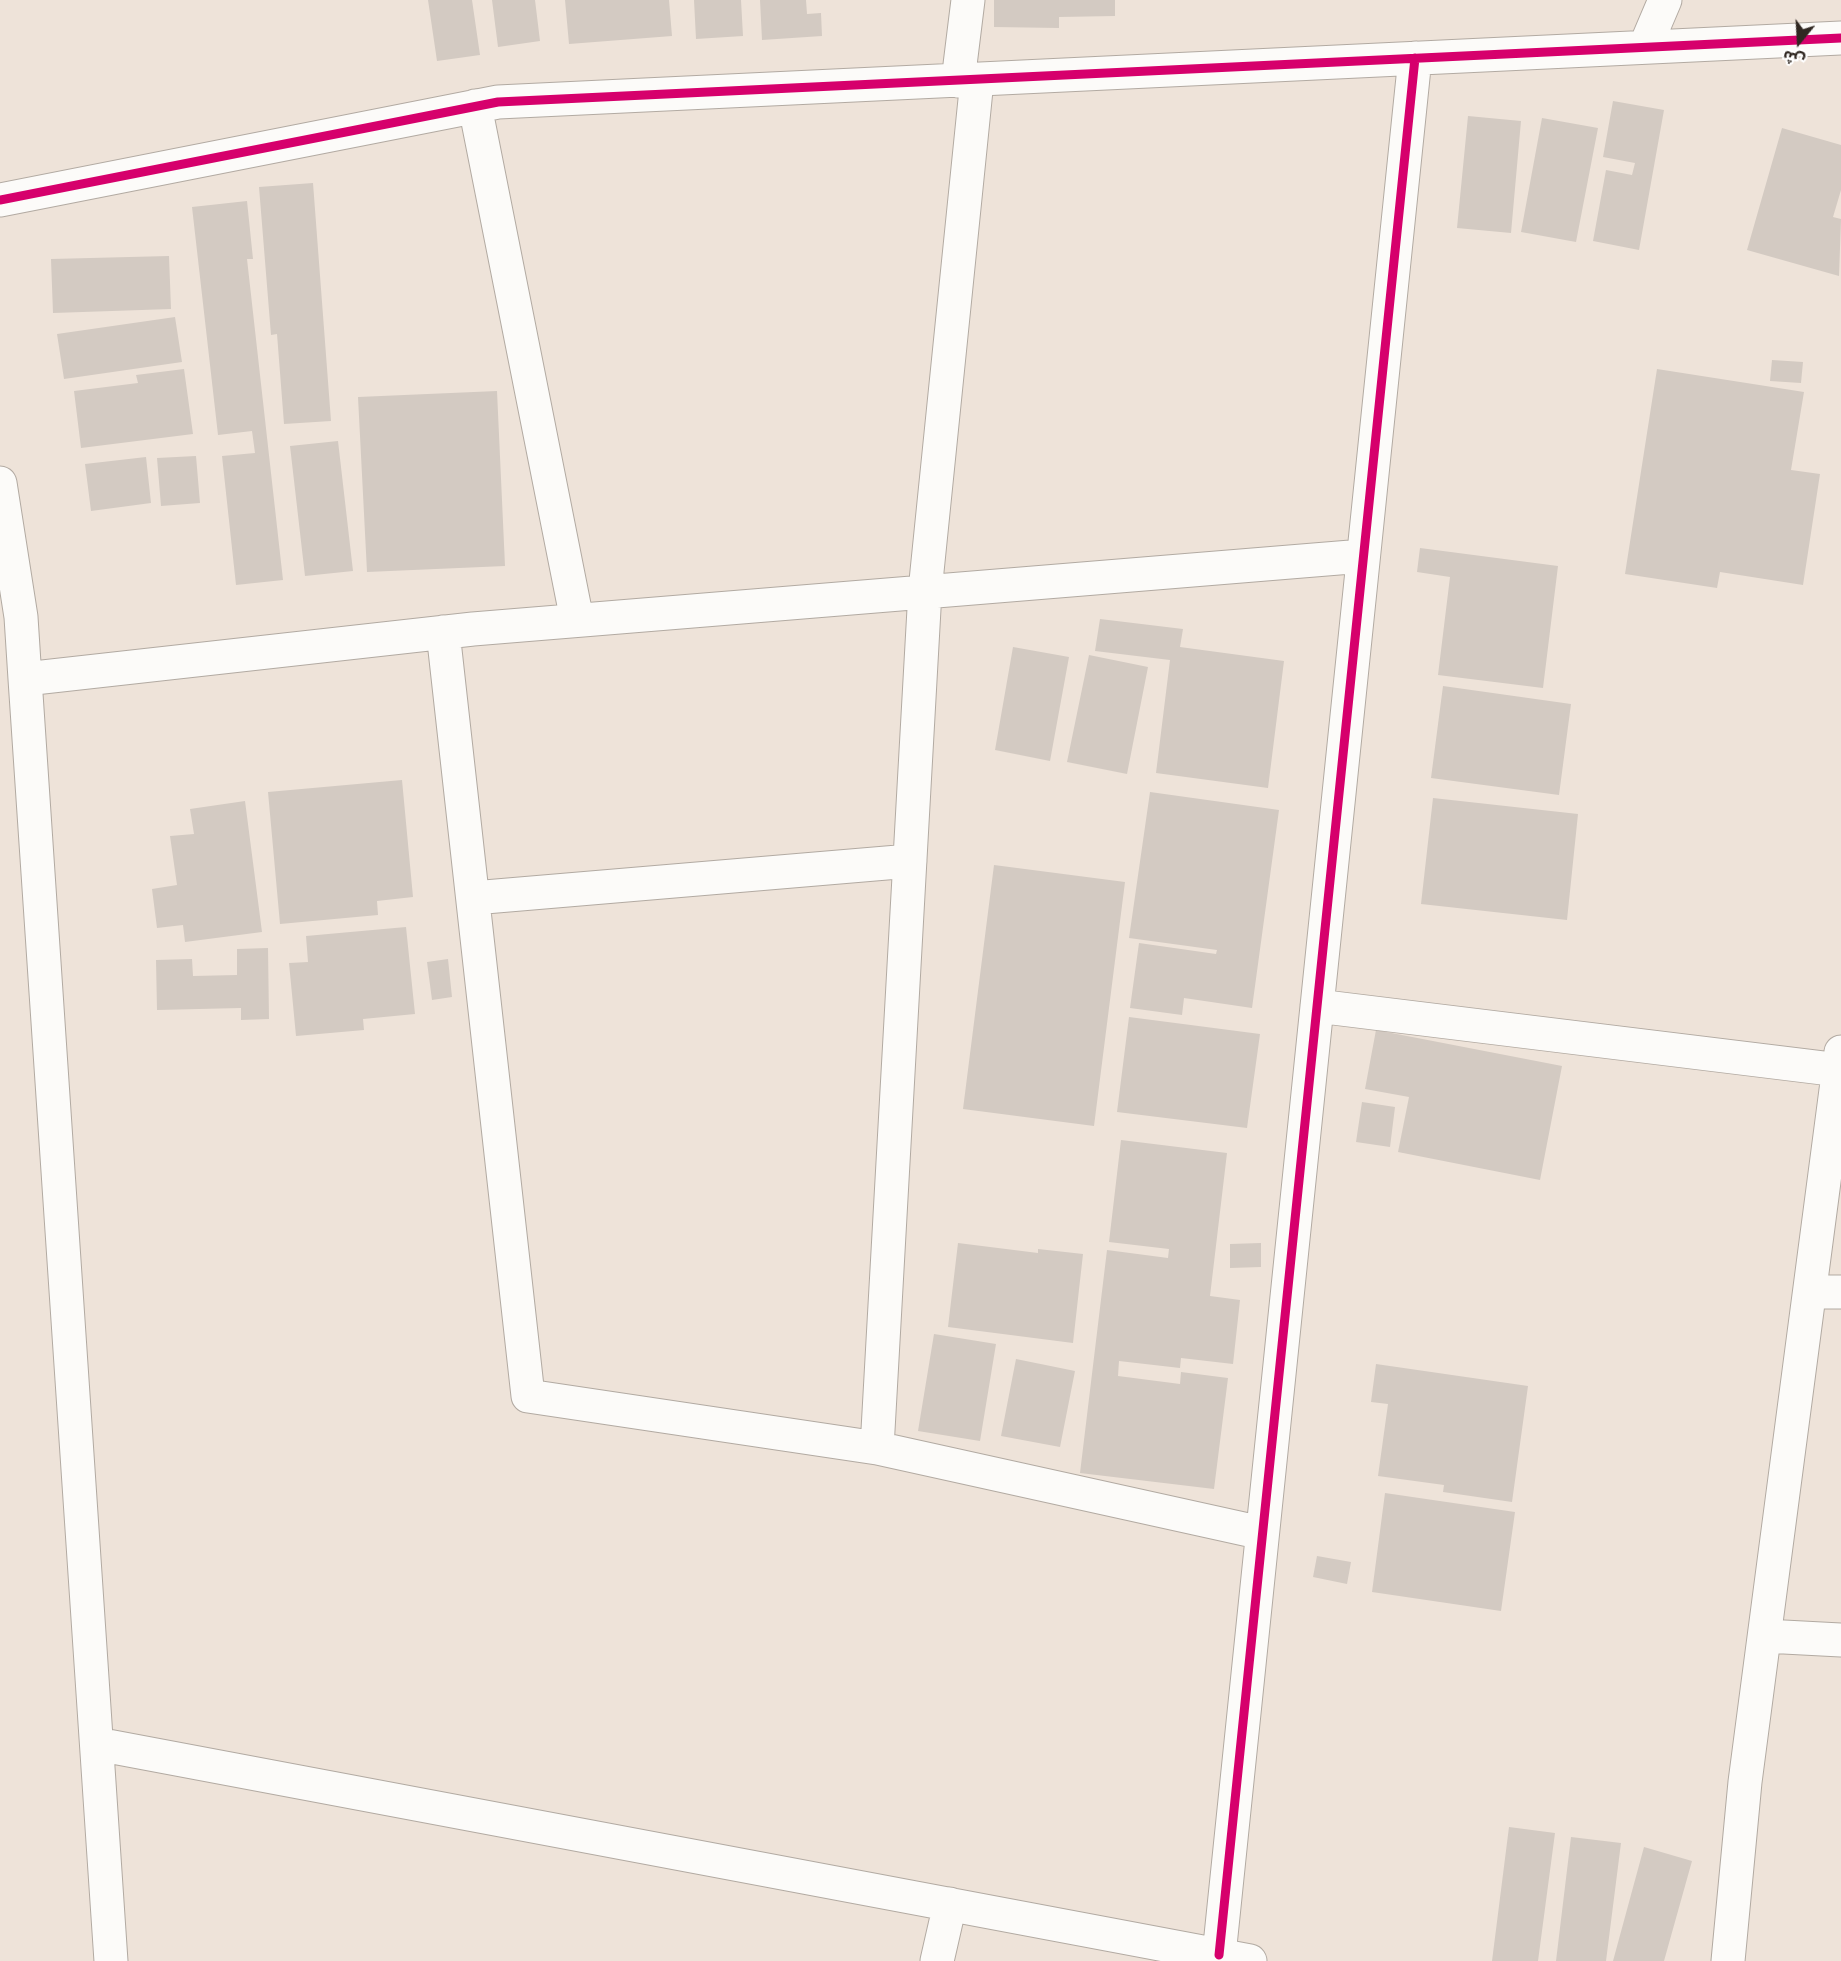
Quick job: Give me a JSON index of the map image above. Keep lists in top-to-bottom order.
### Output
{
  "north": "bottom"
}
